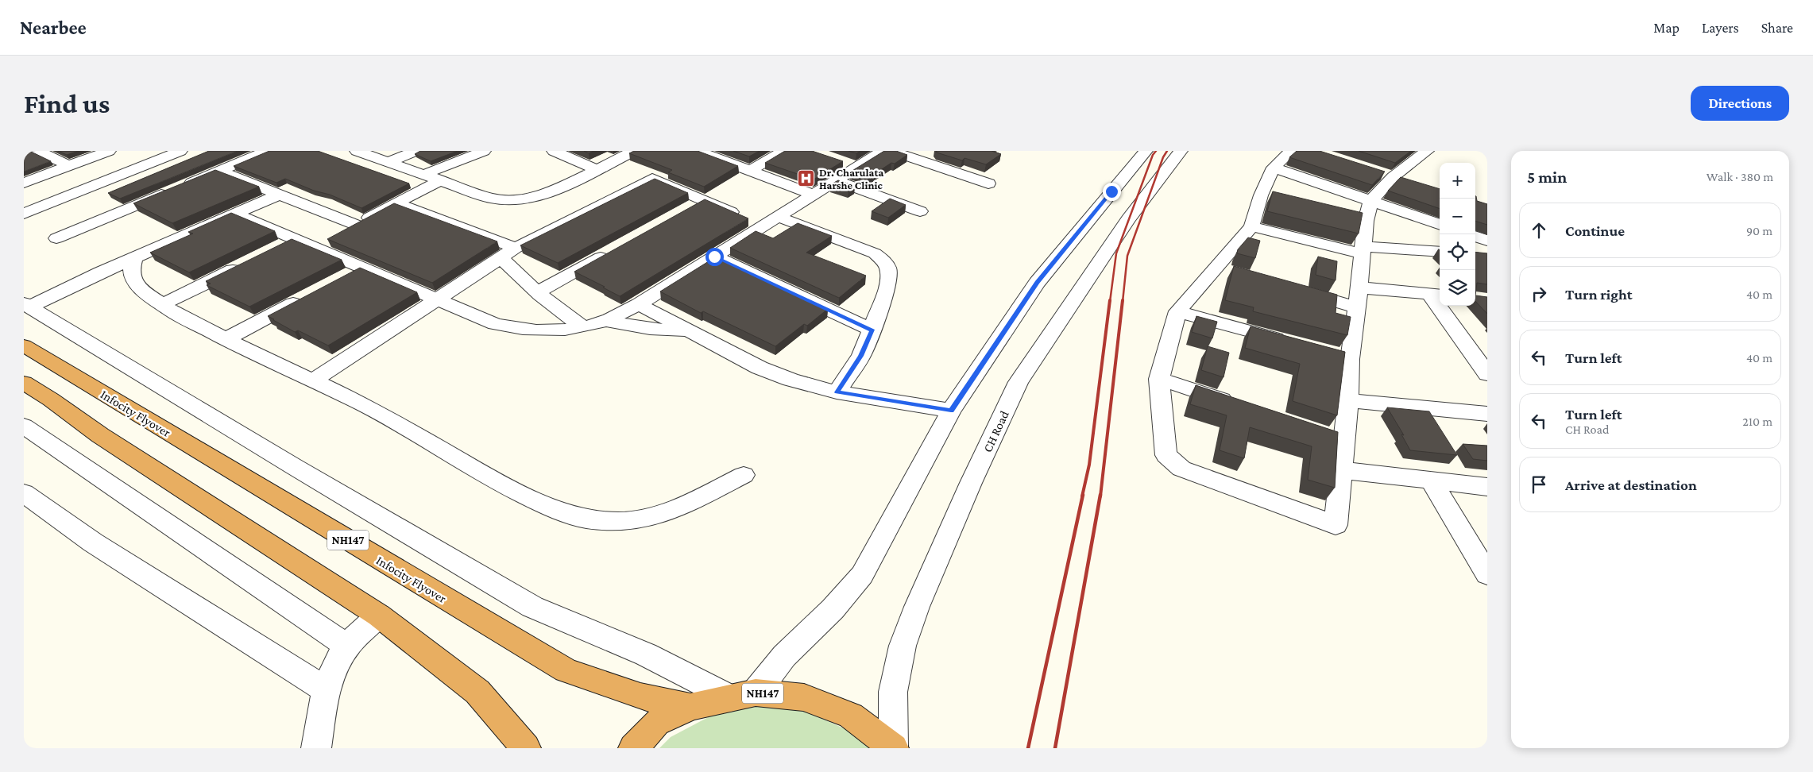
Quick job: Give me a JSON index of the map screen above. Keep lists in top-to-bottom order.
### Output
{
  "streets": {
    "highway": ["Infocity Flyover", "NH147"],
    "street": ["CH Road"]
  },
  "crossings": [
    ["Infocity Flyover", "NH147"],
    ["CH Road", "NH147"]
  ],
  "places": {
    "hospital": ["Dr. Charulata Harshe Clinic"]
  },
  "page": {
    "header": "Nearbee",
    "nav": ["Map", "Layers", "Share"],
    "buttons": "Directions",
    "title": "Find us",
    "heading": ["5 min", "Walk · 380 m"],
    "map_buttons": ["+", "−"],
    "list": [
      ["Continue", "90 m"],
      ["Turn right", "40 m"],
      ["Turn left", "40 m"],
      ["Turn left", "CH Road", "210 m"],
      "Arrive at destination"
    ]
  }
}
